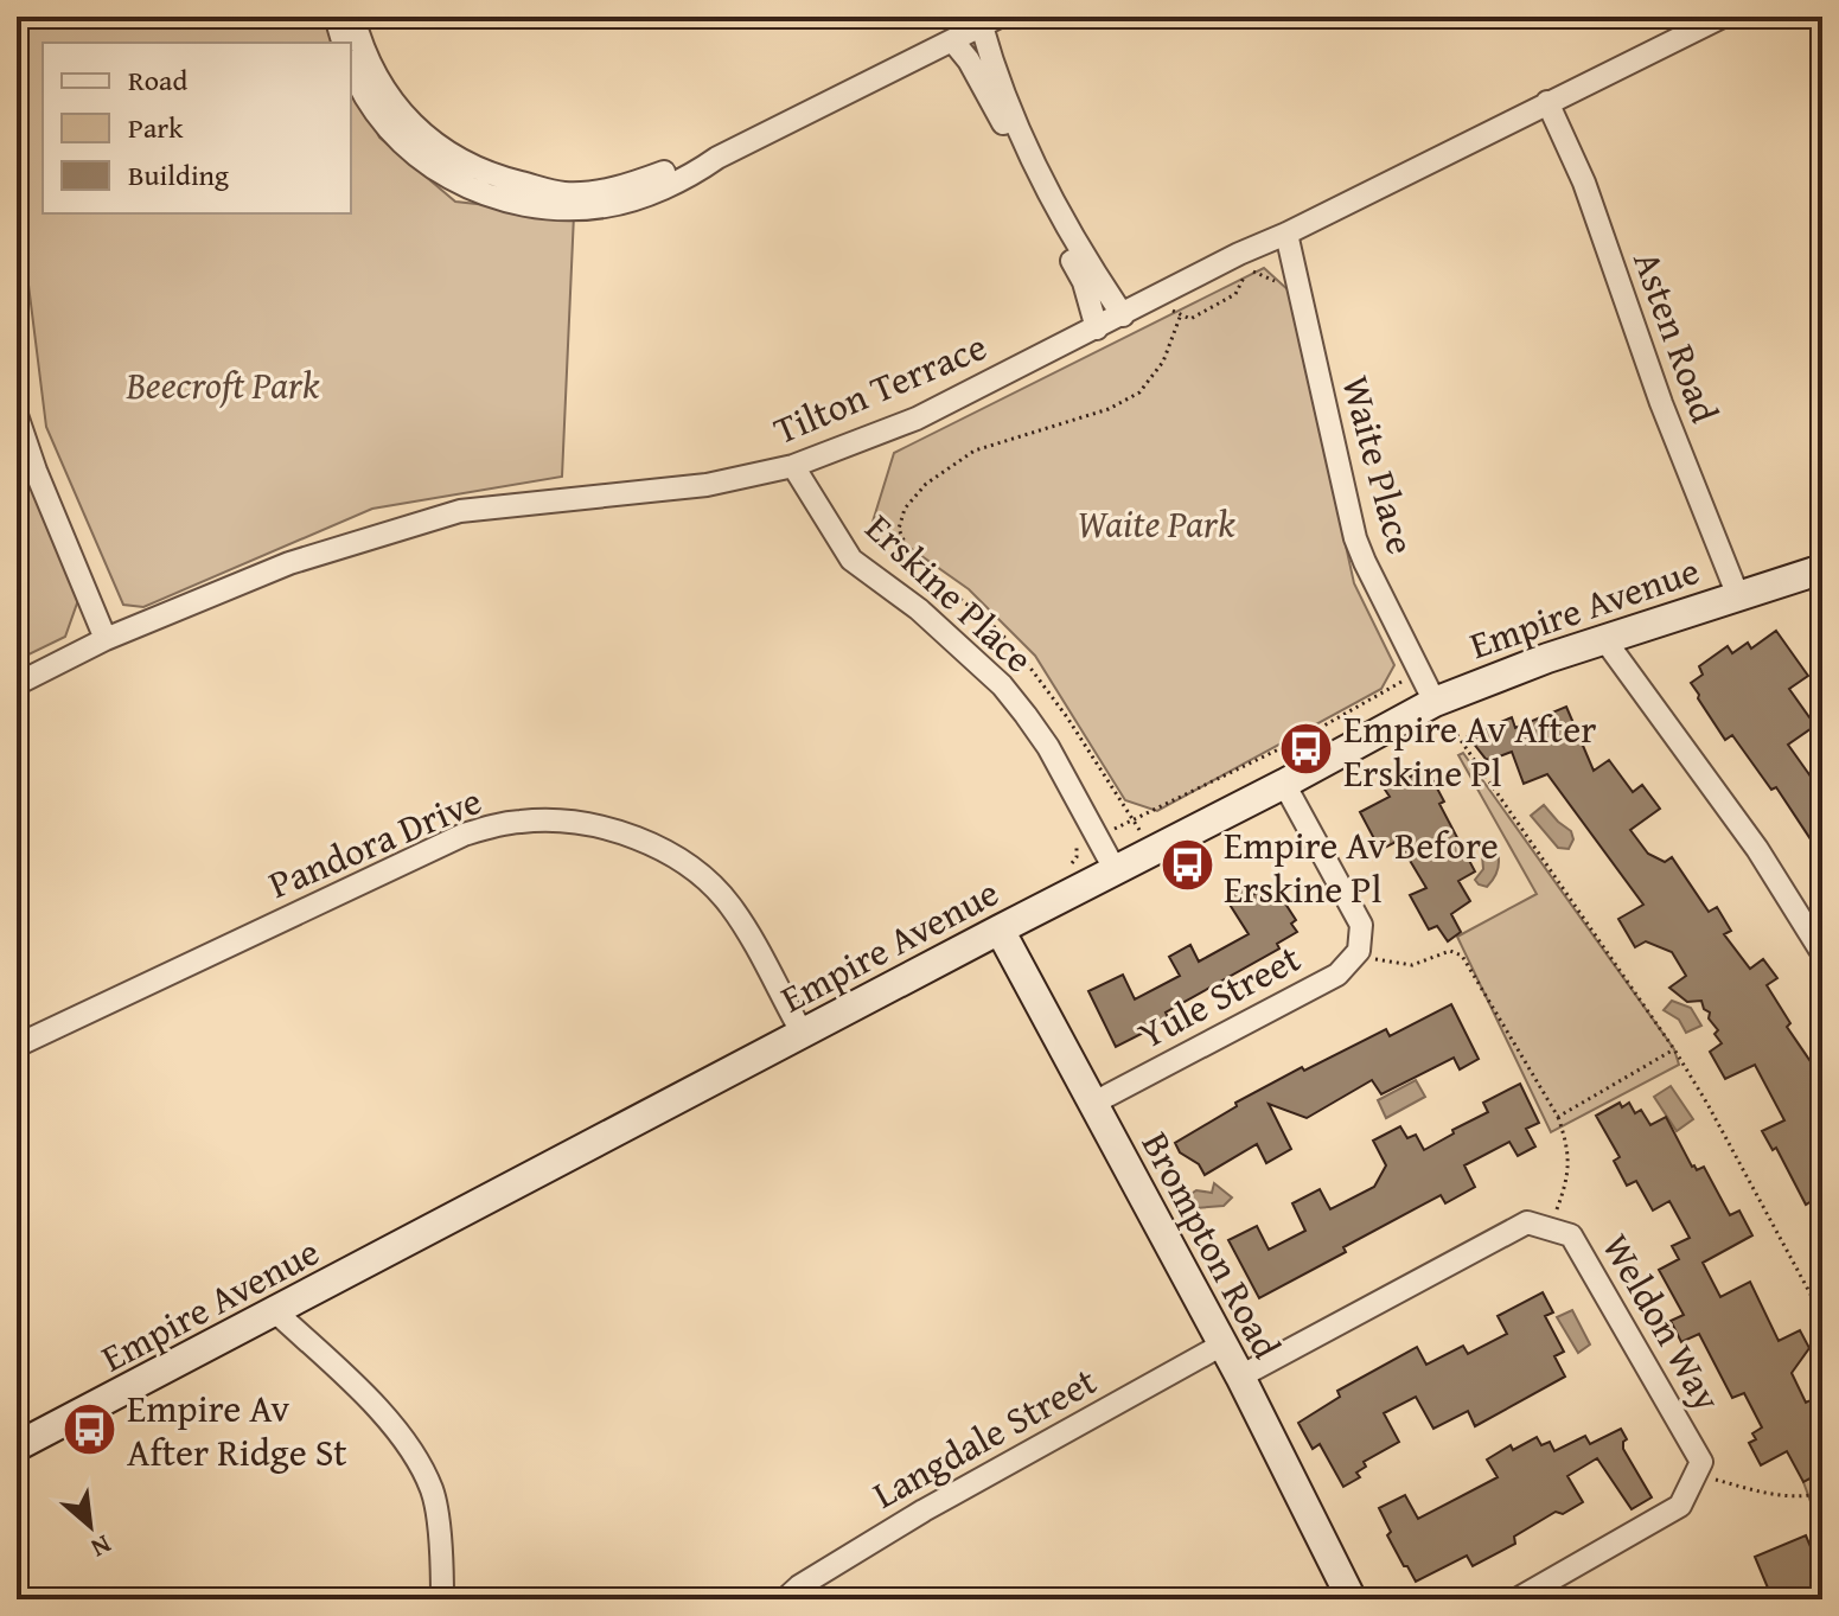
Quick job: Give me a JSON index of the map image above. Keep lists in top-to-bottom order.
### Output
{
  "streets": {
    "street": [
      "Asten Road",
      "Tilton Terrace",
      "Waite Place",
      "Erskine Place",
      "Empire Avenue",
      "Pandora Drive",
      "Yule Street",
      "Brompton Road",
      "Weldon Way",
      "Langdale Street"
    ]
  },
  "crossings": [
    ["Asten Road", "Tilton Terrace"],
    ["Asten Road", "Empire Avenue"],
    ["Tilton Terrace", "Waite Place"],
    ["Tilton Terrace", "Erskine Place"],
    ["Waite Place", "Empire Avenue"],
    ["Erskine Place", "Empire Avenue"],
    ["Empire Avenue", "Pandora Drive"],
    ["Empire Avenue", "Brompton Road"],
    ["Yule Street", "Brompton Road"],
    ["Brompton Road", "Weldon Way"],
    ["Brompton Road", "Langdale Street"]
  ],
  "parks": ["Beecroft Park", "Waite Park"],
  "places": {
    "bus stop": ["Empire Av After Erskine Pl", "Empire Av Before Erskine Pl", "Empire Av After Ridge St"]
  },
  "legend": ["Road", "Park", "Building"],
  "north": "bottom right"
}
